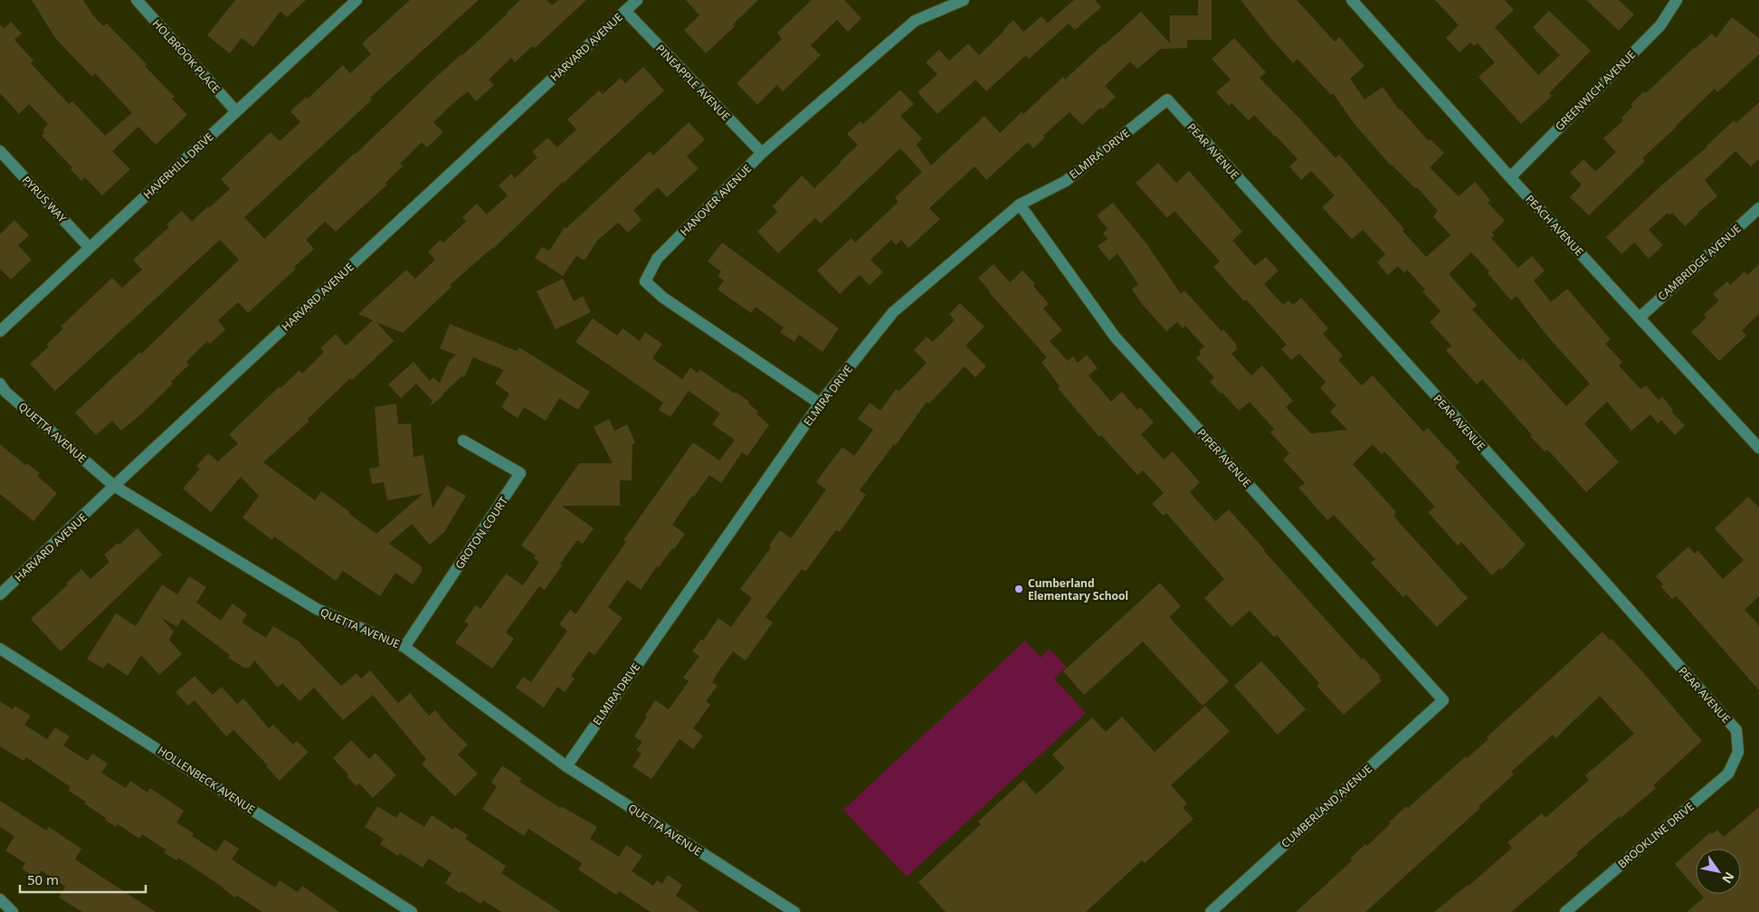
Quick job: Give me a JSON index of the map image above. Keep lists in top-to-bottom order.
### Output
{
  "streets": {
    "street": [
      "HARVARD AVENUE",
      "HOLBROOK PLACE",
      "PINEAPPLE AVENUE",
      "GREENWICH AVENUE",
      "PEAR AVENUE",
      "ELMIRA DRIVE",
      "HAVERHILL DRIVE",
      "PYRUS WAY",
      "HANOVER AVENUE",
      "PEACH AVENUE",
      "CAMBRIDGE AVENUE",
      "QUETTA AVENUE",
      "PIPER AVENUE",
      "GROTON COURT",
      "HOLLENBECK AVENUE",
      "CUMBERLAND AVENUE",
      "BROOKLINE DRIVE"
    ]
  },
  "crossings": [
    ["HARVARD AVENUE", "PINEAPPLE AVENUE"],
    ["HARVARD AVENUE", "QUETTA AVENUE"],
    ["HOLBROOK PLACE", "HAVERHILL DRIVE"],
    ["PINEAPPLE AVENUE", "HANOVER AVENUE"],
    ["GREENWICH AVENUE", "PEACH AVENUE"],
    ["PEAR AVENUE", "ELMIRA DRIVE"],
    ["PEAR AVENUE", "BROOKLINE DRIVE"],
    ["ELMIRA DRIVE", "HANOVER AVENUE"],
    ["ELMIRA DRIVE", "QUETTA AVENUE"],
    ["ELMIRA DRIVE", "PIPER AVENUE"],
    ["HAVERHILL DRIVE", "PYRUS WAY"],
    ["PEACH AVENUE", "CAMBRIDGE AVENUE"],
    ["QUETTA AVENUE", "GROTON COURT"],
    ["PIPER AVENUE", "CUMBERLAND AVENUE"]
  ],
  "places": ["Cumberland Elementary School"],
  "scale_bar": "50 m",
  "north": "bottom right"
}
